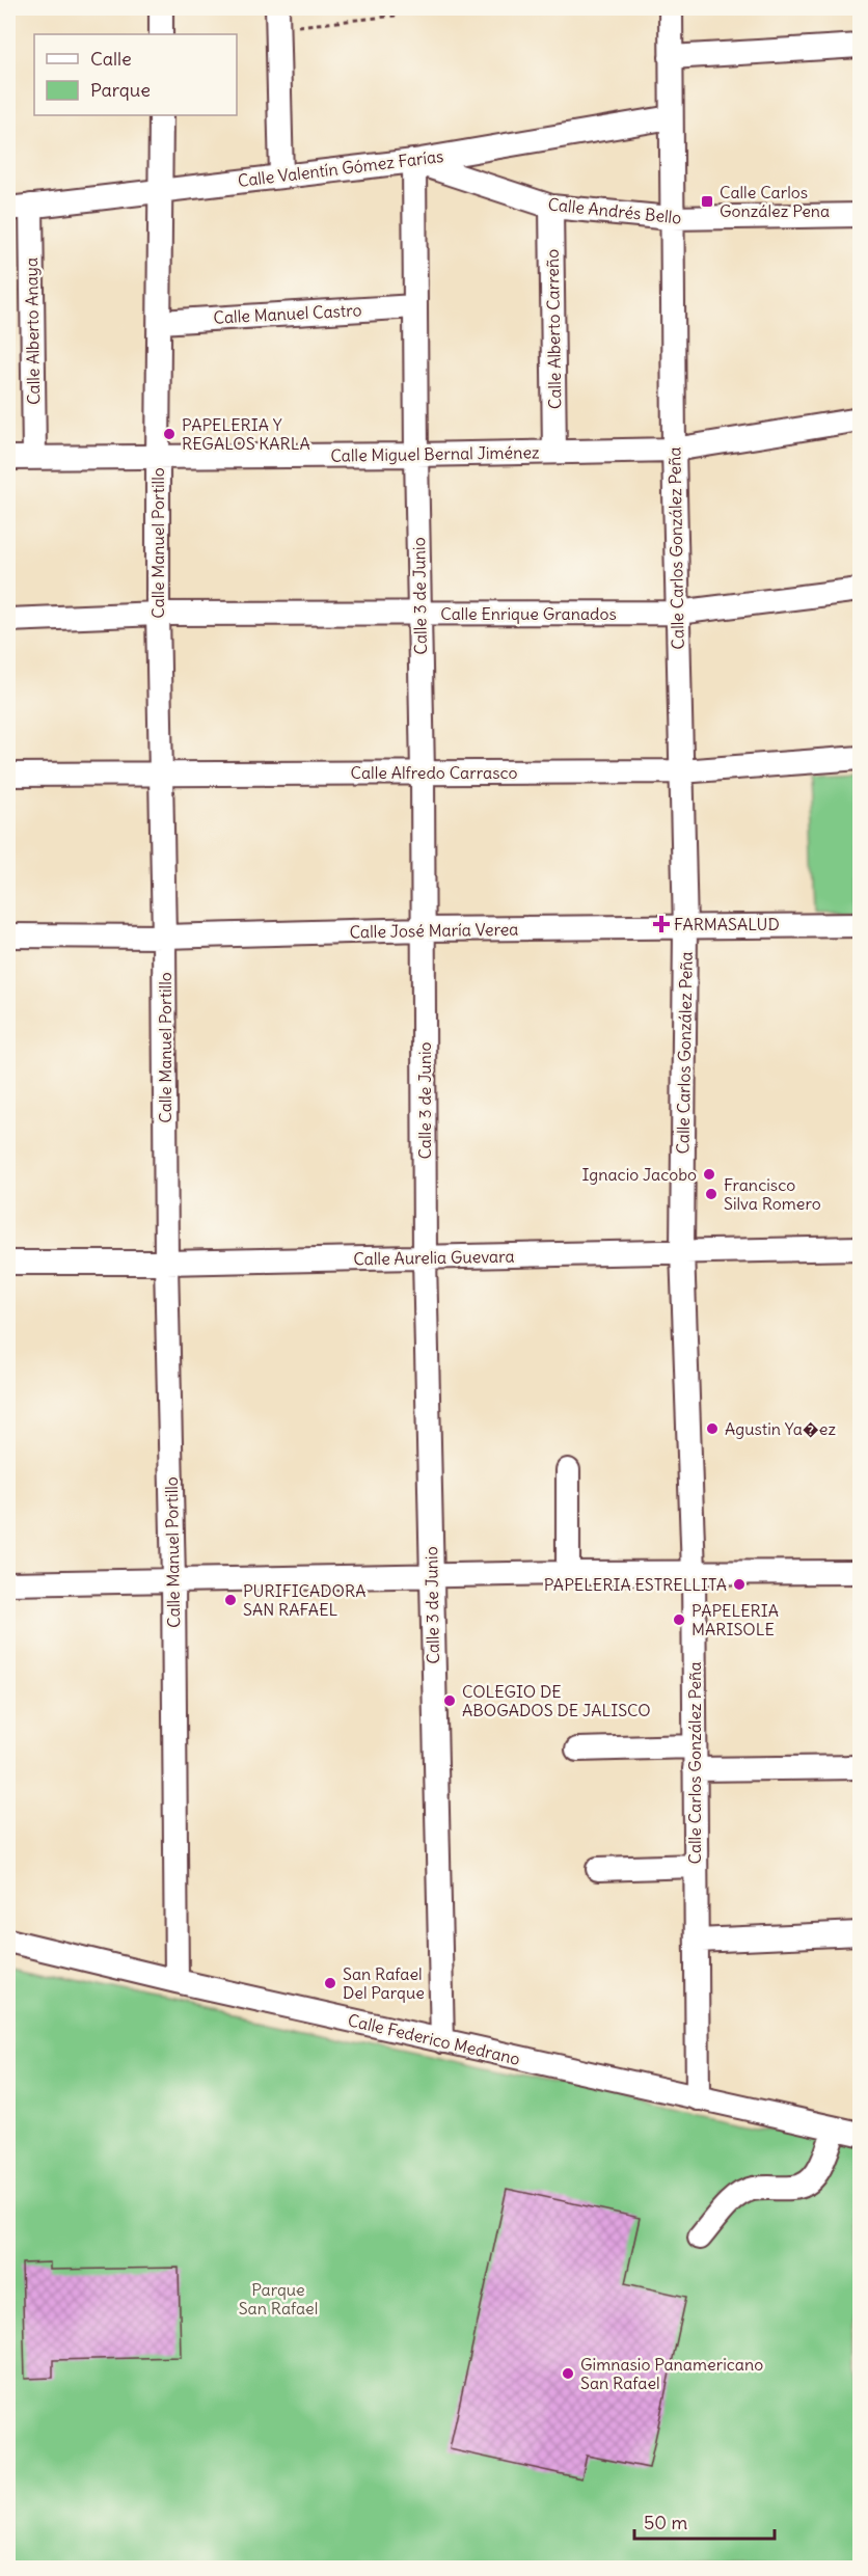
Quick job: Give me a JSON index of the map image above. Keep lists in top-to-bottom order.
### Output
{
  "streets": {
    "street": [
      "Calle Valentín Gómez Farías",
      "Calle Andrés Bello",
      "Calle Manuel Castro",
      "Calle Alberto Carreño",
      "Calle Alberto Anaya",
      "Calle Miguel Bernal Jiménez",
      "Calle Manuel Portillo",
      "Calle Carlos González Peña",
      "Calle 3 de Junio",
      "Calle Enrique Granados",
      "Calle Alfredo Carrasco",
      "Calle José María Verea",
      "Calle Aurelia Guevara",
      "Calle Federico Medrano"
    ]
  },
  "crossings": [
    ["Calle Valentín Gómez Farías", "Calle Andrés Bello"],
    ["Calle Valentín Gómez Farías", "Calle Alberto Anaya"],
    ["Calle Valentín Gómez Farías", "Calle Manuel Portillo"],
    ["Calle Valentín Gómez Farías", "Calle Carlos González Peña"],
    ["Calle Valentín Gómez Farías", "Calle 3 de Junio"],
    ["Calle Andrés Bello", "Calle Alberto Carreño"],
    ["Calle Andrés Bello", "Calle Carlos González Peña"],
    ["Calle Andrés Bello", "Calle 3 de Junio"],
    ["Calle Manuel Castro", "Calle Manuel Portillo"],
    ["Calle Manuel Castro", "Calle 3 de Junio"],
    ["Calle Alberto Carreño", "Calle Miguel Bernal Jiménez"],
    ["Calle Alberto Anaya", "Calle Miguel Bernal Jiménez"],
    ["Calle Miguel Bernal Jiménez", "Calle Manuel Portillo"],
    ["Calle Miguel Bernal Jiménez", "Calle Carlos González Peña"],
    ["Calle Miguel Bernal Jiménez", "Calle 3 de Junio"],
    ["Calle Manuel Portillo", "Calle Enrique Granados"],
    ["Calle Manuel Portillo", "Calle Alfredo Carrasco"],
    ["Calle Manuel Portillo", "Calle José María Verea"],
    ["Calle Manuel Portillo", "Calle Aurelia Guevara"],
    ["Calle Manuel Portillo", "Calle Federico Medrano"],
    ["Calle Carlos González Peña", "Calle Enrique Granados"],
    ["Calle Carlos González Peña", "Calle Alfredo Carrasco"],
    ["Calle Carlos González Peña", "Calle José María Verea"],
    ["Calle Carlos González Peña", "Calle Aurelia Guevara"],
    ["Calle Carlos González Peña", "Calle Federico Medrano"],
    ["Calle 3 de Junio", "Calle Enrique Granados"],
    ["Calle 3 de Junio", "Calle Alfredo Carrasco"],
    ["Calle 3 de Junio", "Calle José María Verea"],
    ["Calle 3 de Junio", "Calle Aurelia Guevara"],
    ["Calle 3 de Junio", "Calle Federico Medrano"]
  ],
  "parks": ["Parque San Rafael"],
  "places": {
    "transit": ["Calle Carlos González Pena"],
    "other": [
      "PAPELERIA Y REGALOS KARLA",
      "Ignacio Jacobo",
      "Francisco Silva Romero",
      "Agustin Ya�ez",
      "PAPELERIA ESTRELLITA",
      "PURIFICADORA SAN RAFAEL",
      "PAPELERIA MARISOLE",
      "COLEGIO DE ABOGADOS DE JALISCO",
      "San Rafael Del Parque",
      "Gimnasio Panamericano San Rafael"
    ],
    "health": ["FARMASALUD"]
  },
  "legend": ["Calle", "Parque"],
  "scale_bar": "50 m"
}
